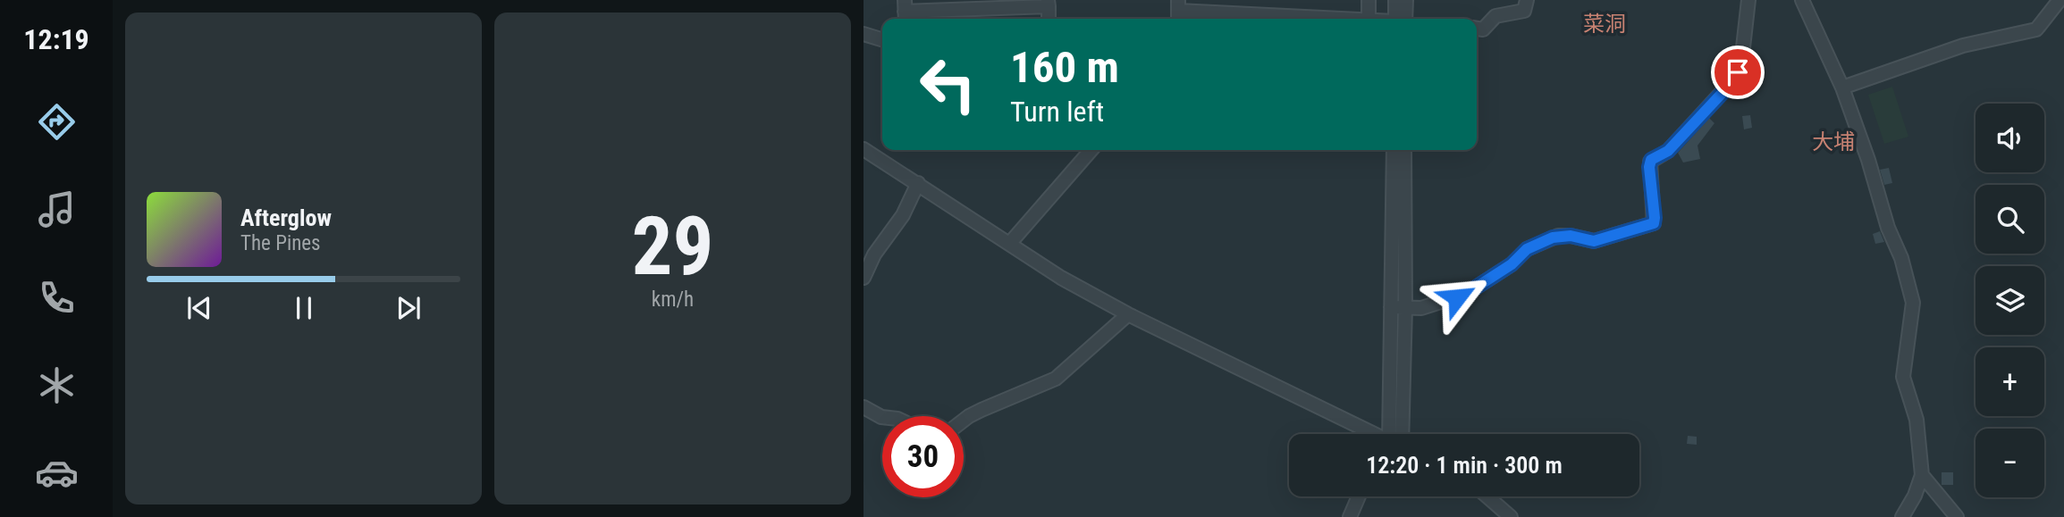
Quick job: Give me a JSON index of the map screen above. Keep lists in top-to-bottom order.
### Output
{
  "districts": ["菜洞", "大埔"],
  "page": {
    "tabs": "12:19",
    "tile": ["29", "km/h"],
    "turn": ["160 m", "Turn left"],
    "map_buttons": ["+", "−"],
    "song": ["Afterglow", "The Pines"],
    "limit": "30",
    "trip": "12:20 · 1 min · 300 m"
  }
}
